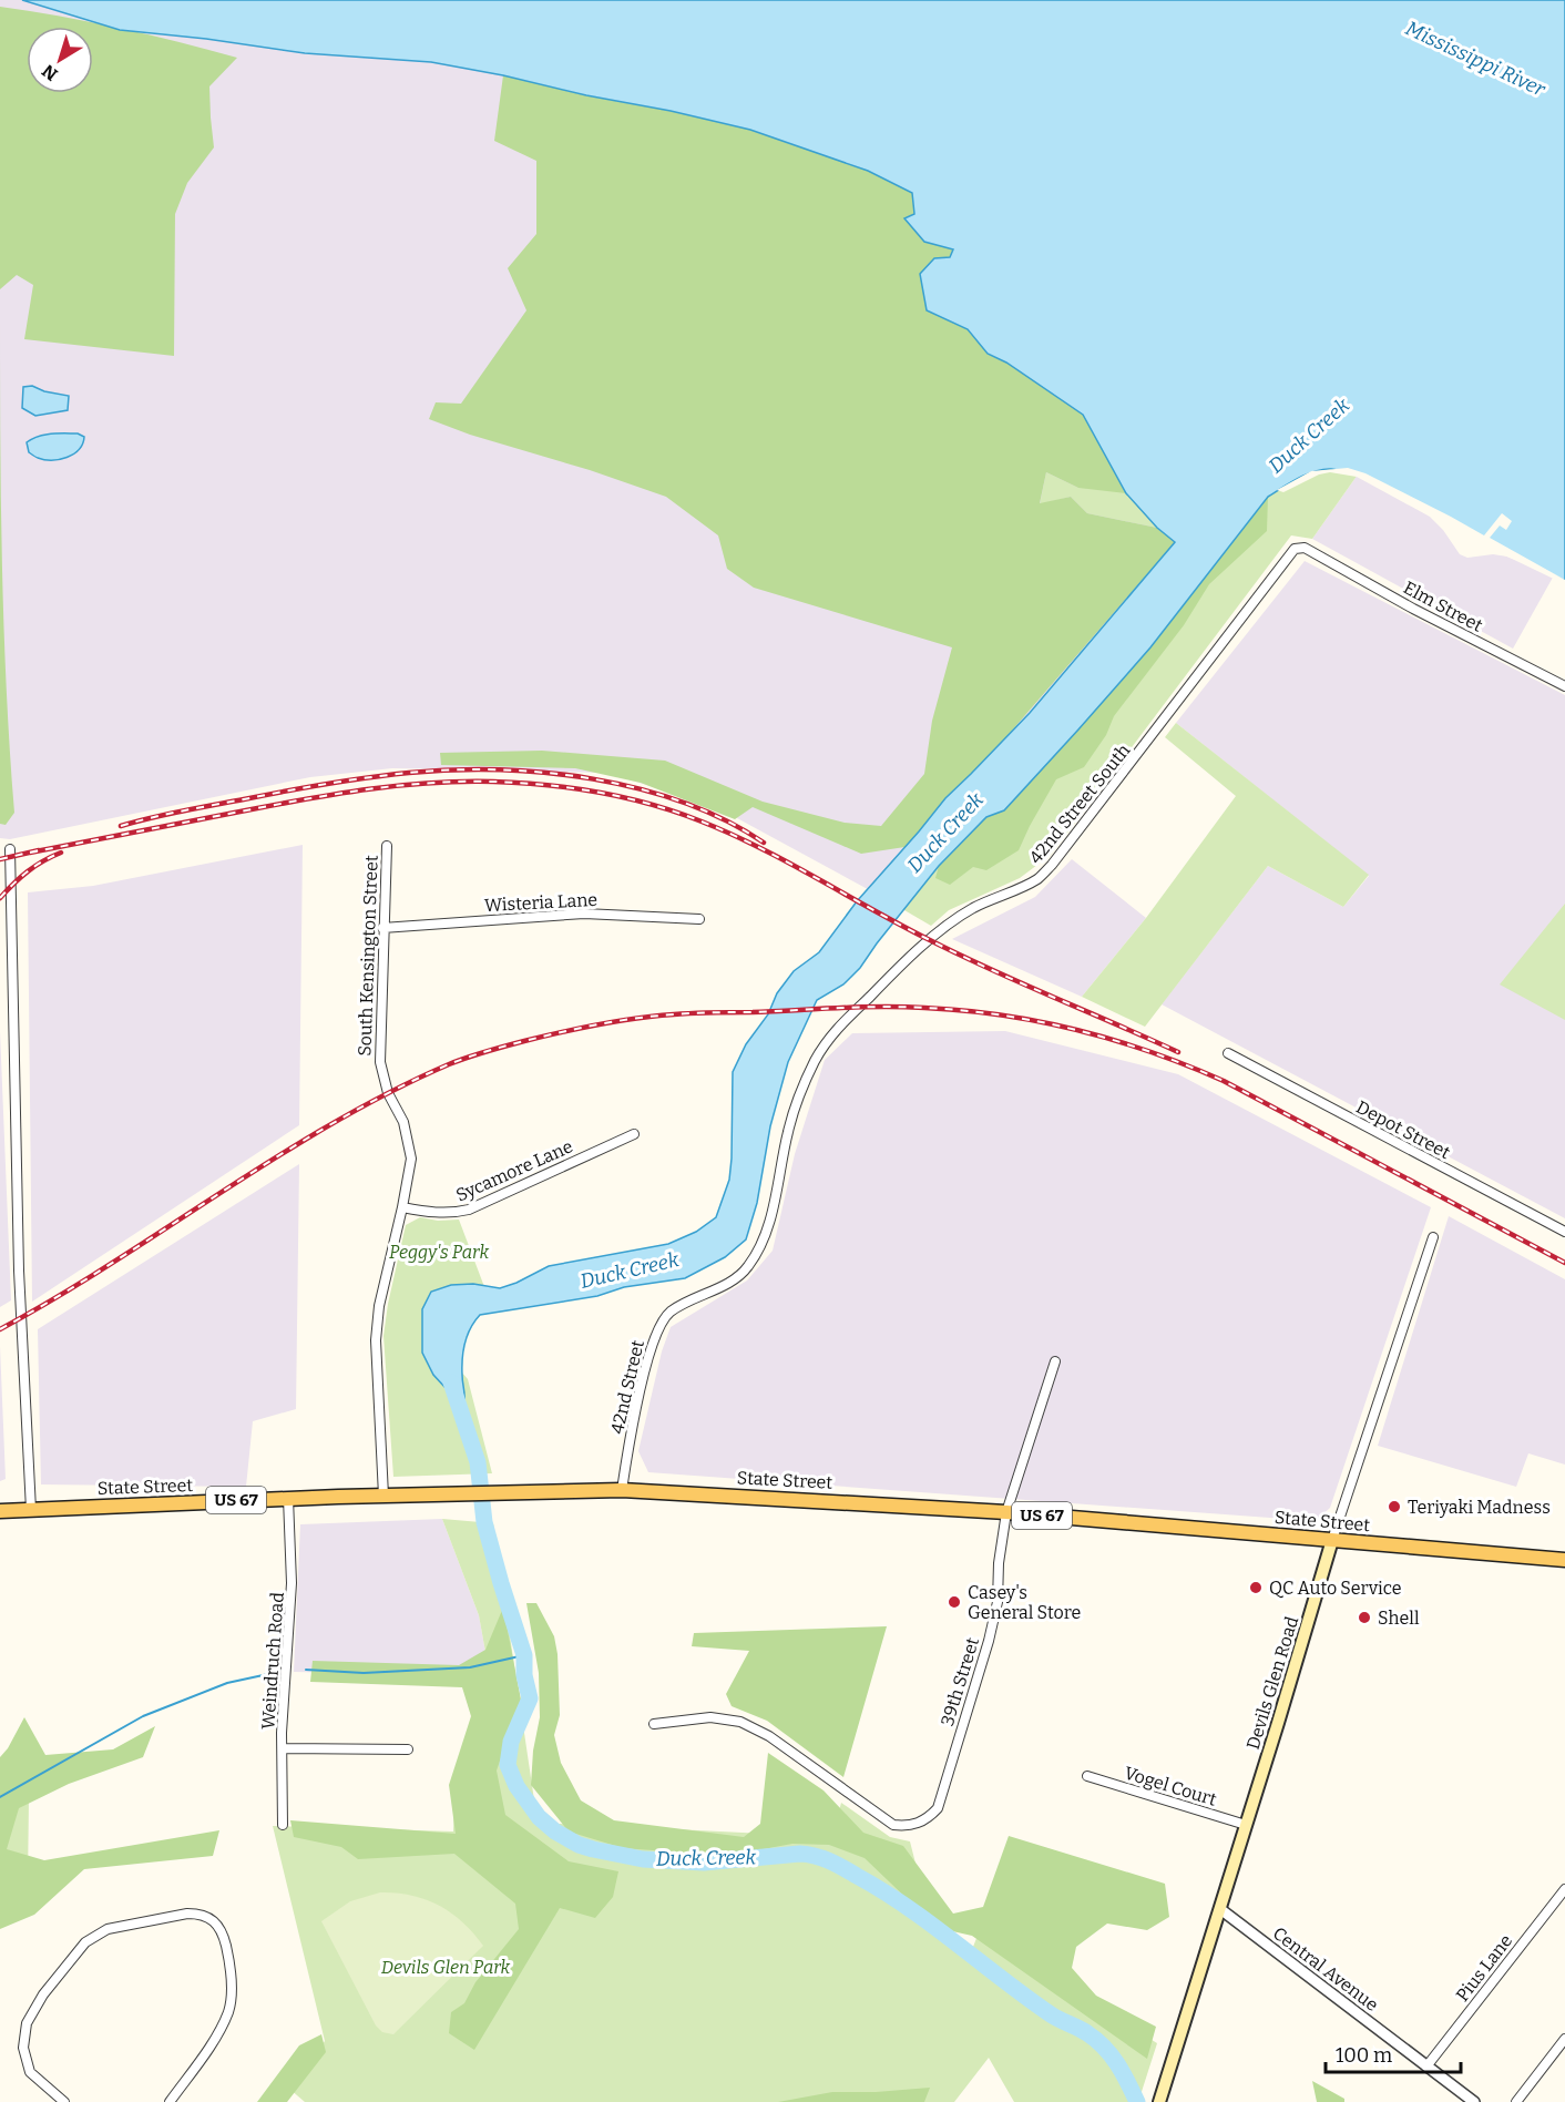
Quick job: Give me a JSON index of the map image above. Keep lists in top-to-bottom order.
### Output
{
  "streets": {
    "main road": ["State Street", "US 67", "Devils Glen Road"],
    "street": [
      "Elm Street",
      "42nd Street South",
      "Wisteria Lane",
      "South Kensington Street",
      "Depot Street",
      "Sycamore Lane",
      "42nd Street",
      "Weindruch Road",
      "39th Street",
      "Vogel Court",
      "Pius Lane",
      "Central Avenue"
    ]
  },
  "crossings": [
    ["Elm Street", "42nd Street South"],
    ["42nd Street South", "42nd Street"],
    ["Wisteria Lane", "South Kensington Street"],
    ["South Kensington Street", "Sycamore Lane"],
    ["South Kensington Street", "State Street"],
    ["42nd Street", "State Street"],
    ["State Street", "Weindruch Road"],
    ["State Street", "39th Street"],
    ["State Street", "Devils Glen Road"],
    ["Devils Glen Road", "Vogel Court"],
    ["Devils Glen Road", "Central Avenue"],
    ["Pius Lane", "Central Avenue"]
  ],
  "water": ["Mississippi River", "Duck Creek"],
  "parks": ["Peggy's Park", "Devils Glen Park"],
  "places": [
    "Teriyaki Madness",
    "QC Auto Service",
    "Casey's General Store",
    "Shell"
  ],
  "scale_bar": "100 m",
  "north": "bottom left"
}
